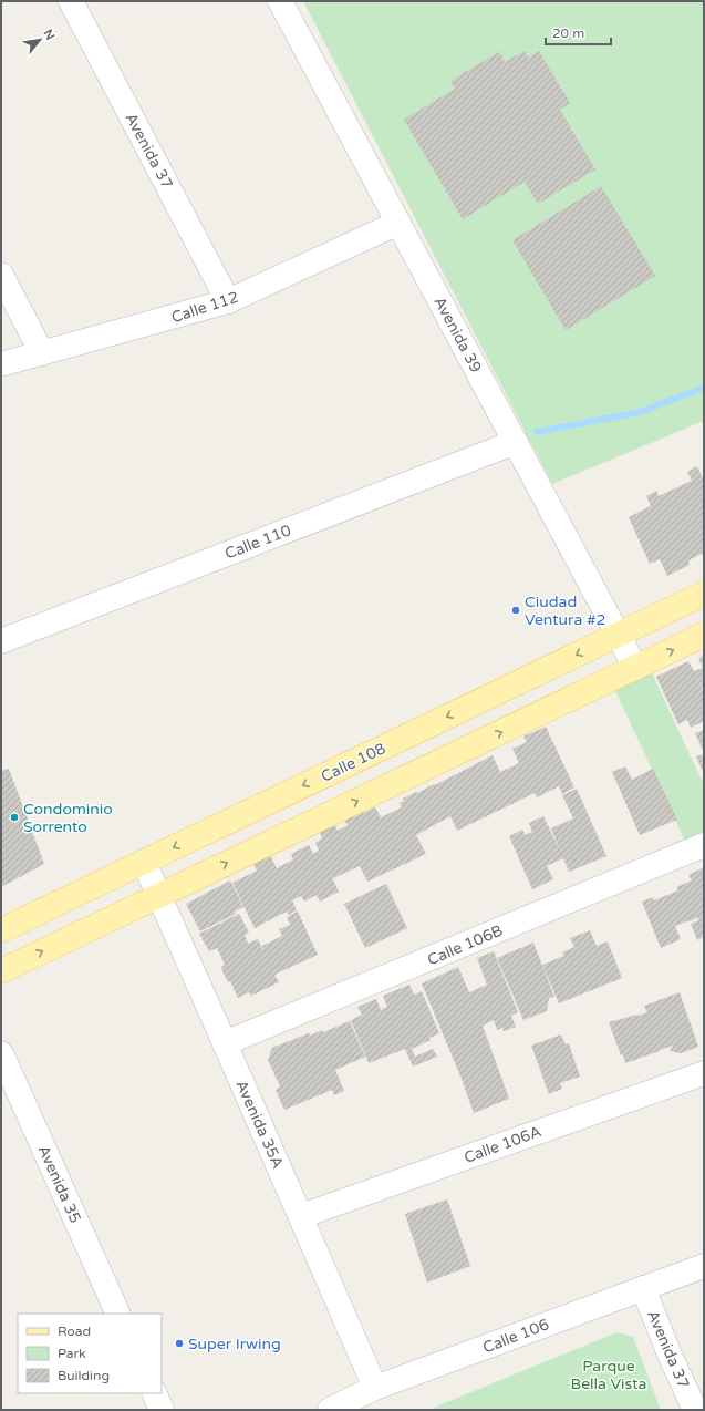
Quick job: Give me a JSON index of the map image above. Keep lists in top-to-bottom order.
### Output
{
  "streets": {
    "main road": ["Calle 108"],
    "street": [
      "Avenida 37",
      "Calle 112",
      "Avenida 39",
      "Calle 110",
      "Calle 106B",
      "Avenida 35A",
      "Calle 106A",
      "Avenida 35",
      "Calle 106"
    ]
  },
  "crossings": [
    ["Avenida 37", "Calle 112"],
    ["Avenida 37", "Calle 106"],
    ["Calle 112", "Avenida 39"],
    ["Avenida 39", "Calle 110"],
    ["Avenida 39", "Calle 108"],
    ["Calle 108", "Avenida 35A"],
    ["Calle 106B", "Avenida 35A"],
    ["Avenida 35A", "Calle 106A"],
    ["Avenida 35A", "Calle 106"]
  ],
  "parks": ["Parque Bella Vista"],
  "places": ["Ciudad Ventura #2", "Condominio Sorrento", "Super Irwing"],
  "legend": ["Road", "Park", "Building"],
  "scale_bar": "20 m",
  "north": "top right"
}
